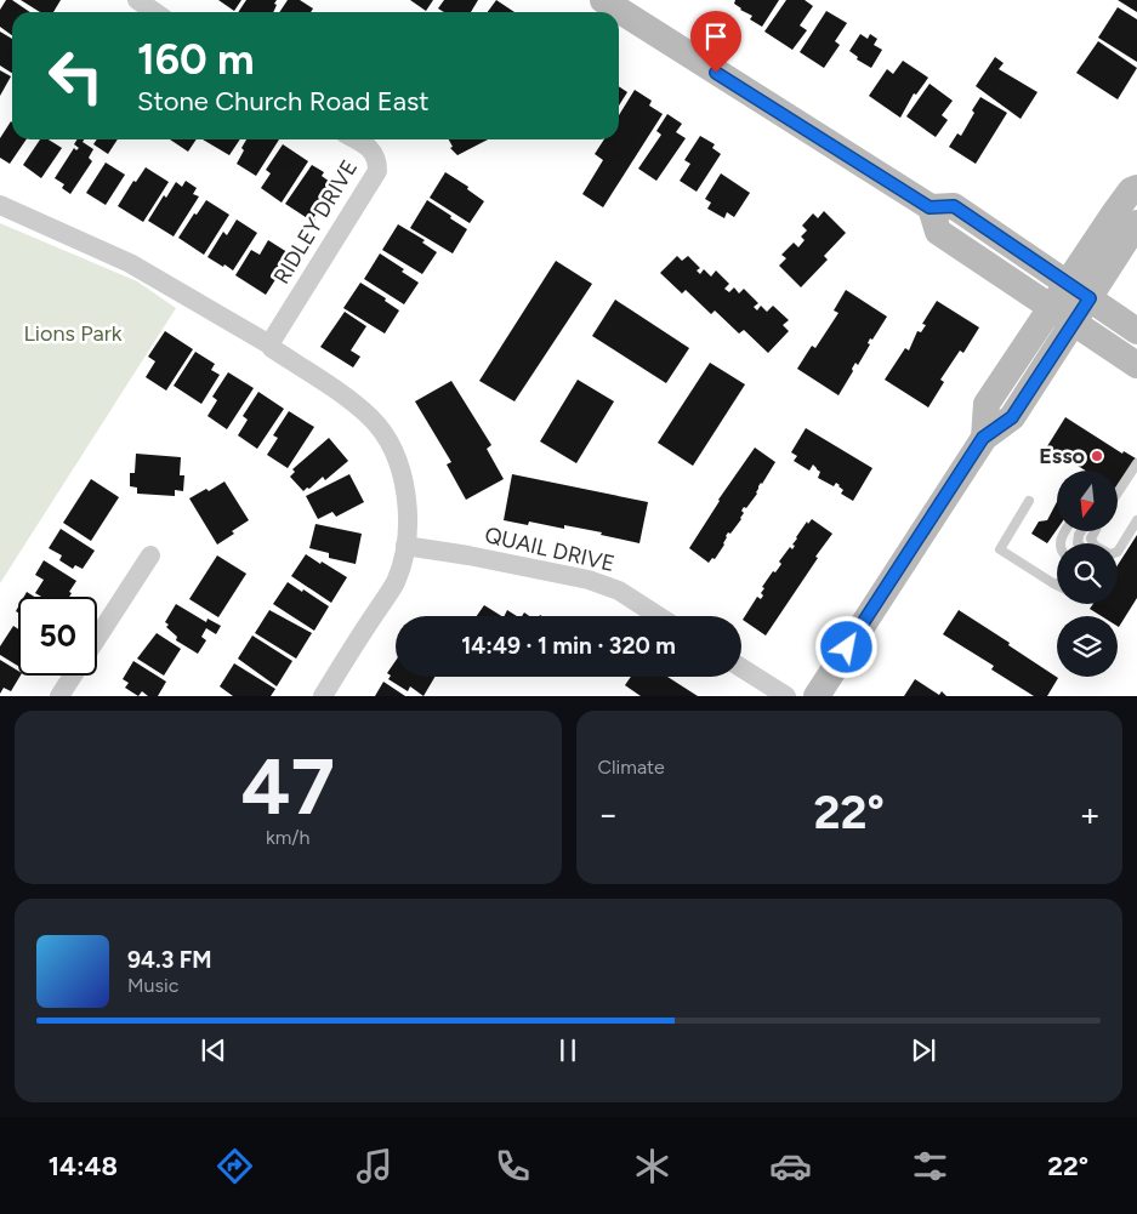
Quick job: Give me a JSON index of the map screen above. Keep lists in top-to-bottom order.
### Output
{
  "streets": {
    "street": ["RIDLEY DRIVE", "QUAIL DRIVE"]
  },
  "parks": ["Lions Park"],
  "places": ["Esso"],
  "north": "bottom",
  "page": {
    "turn": ["160 m", "Stone Church Road East"],
    "limit": "50",
    "trip": "14:49 · 1 min · 320 m",
    "tile": [
      ["47", "km/h"],
      "Climate"
    ],
    "heat": ["−", "22°", "+"],
    "song": ["94.3 FM", "Music"],
    "tabs": ["14:48", "22°"]
  }
}
